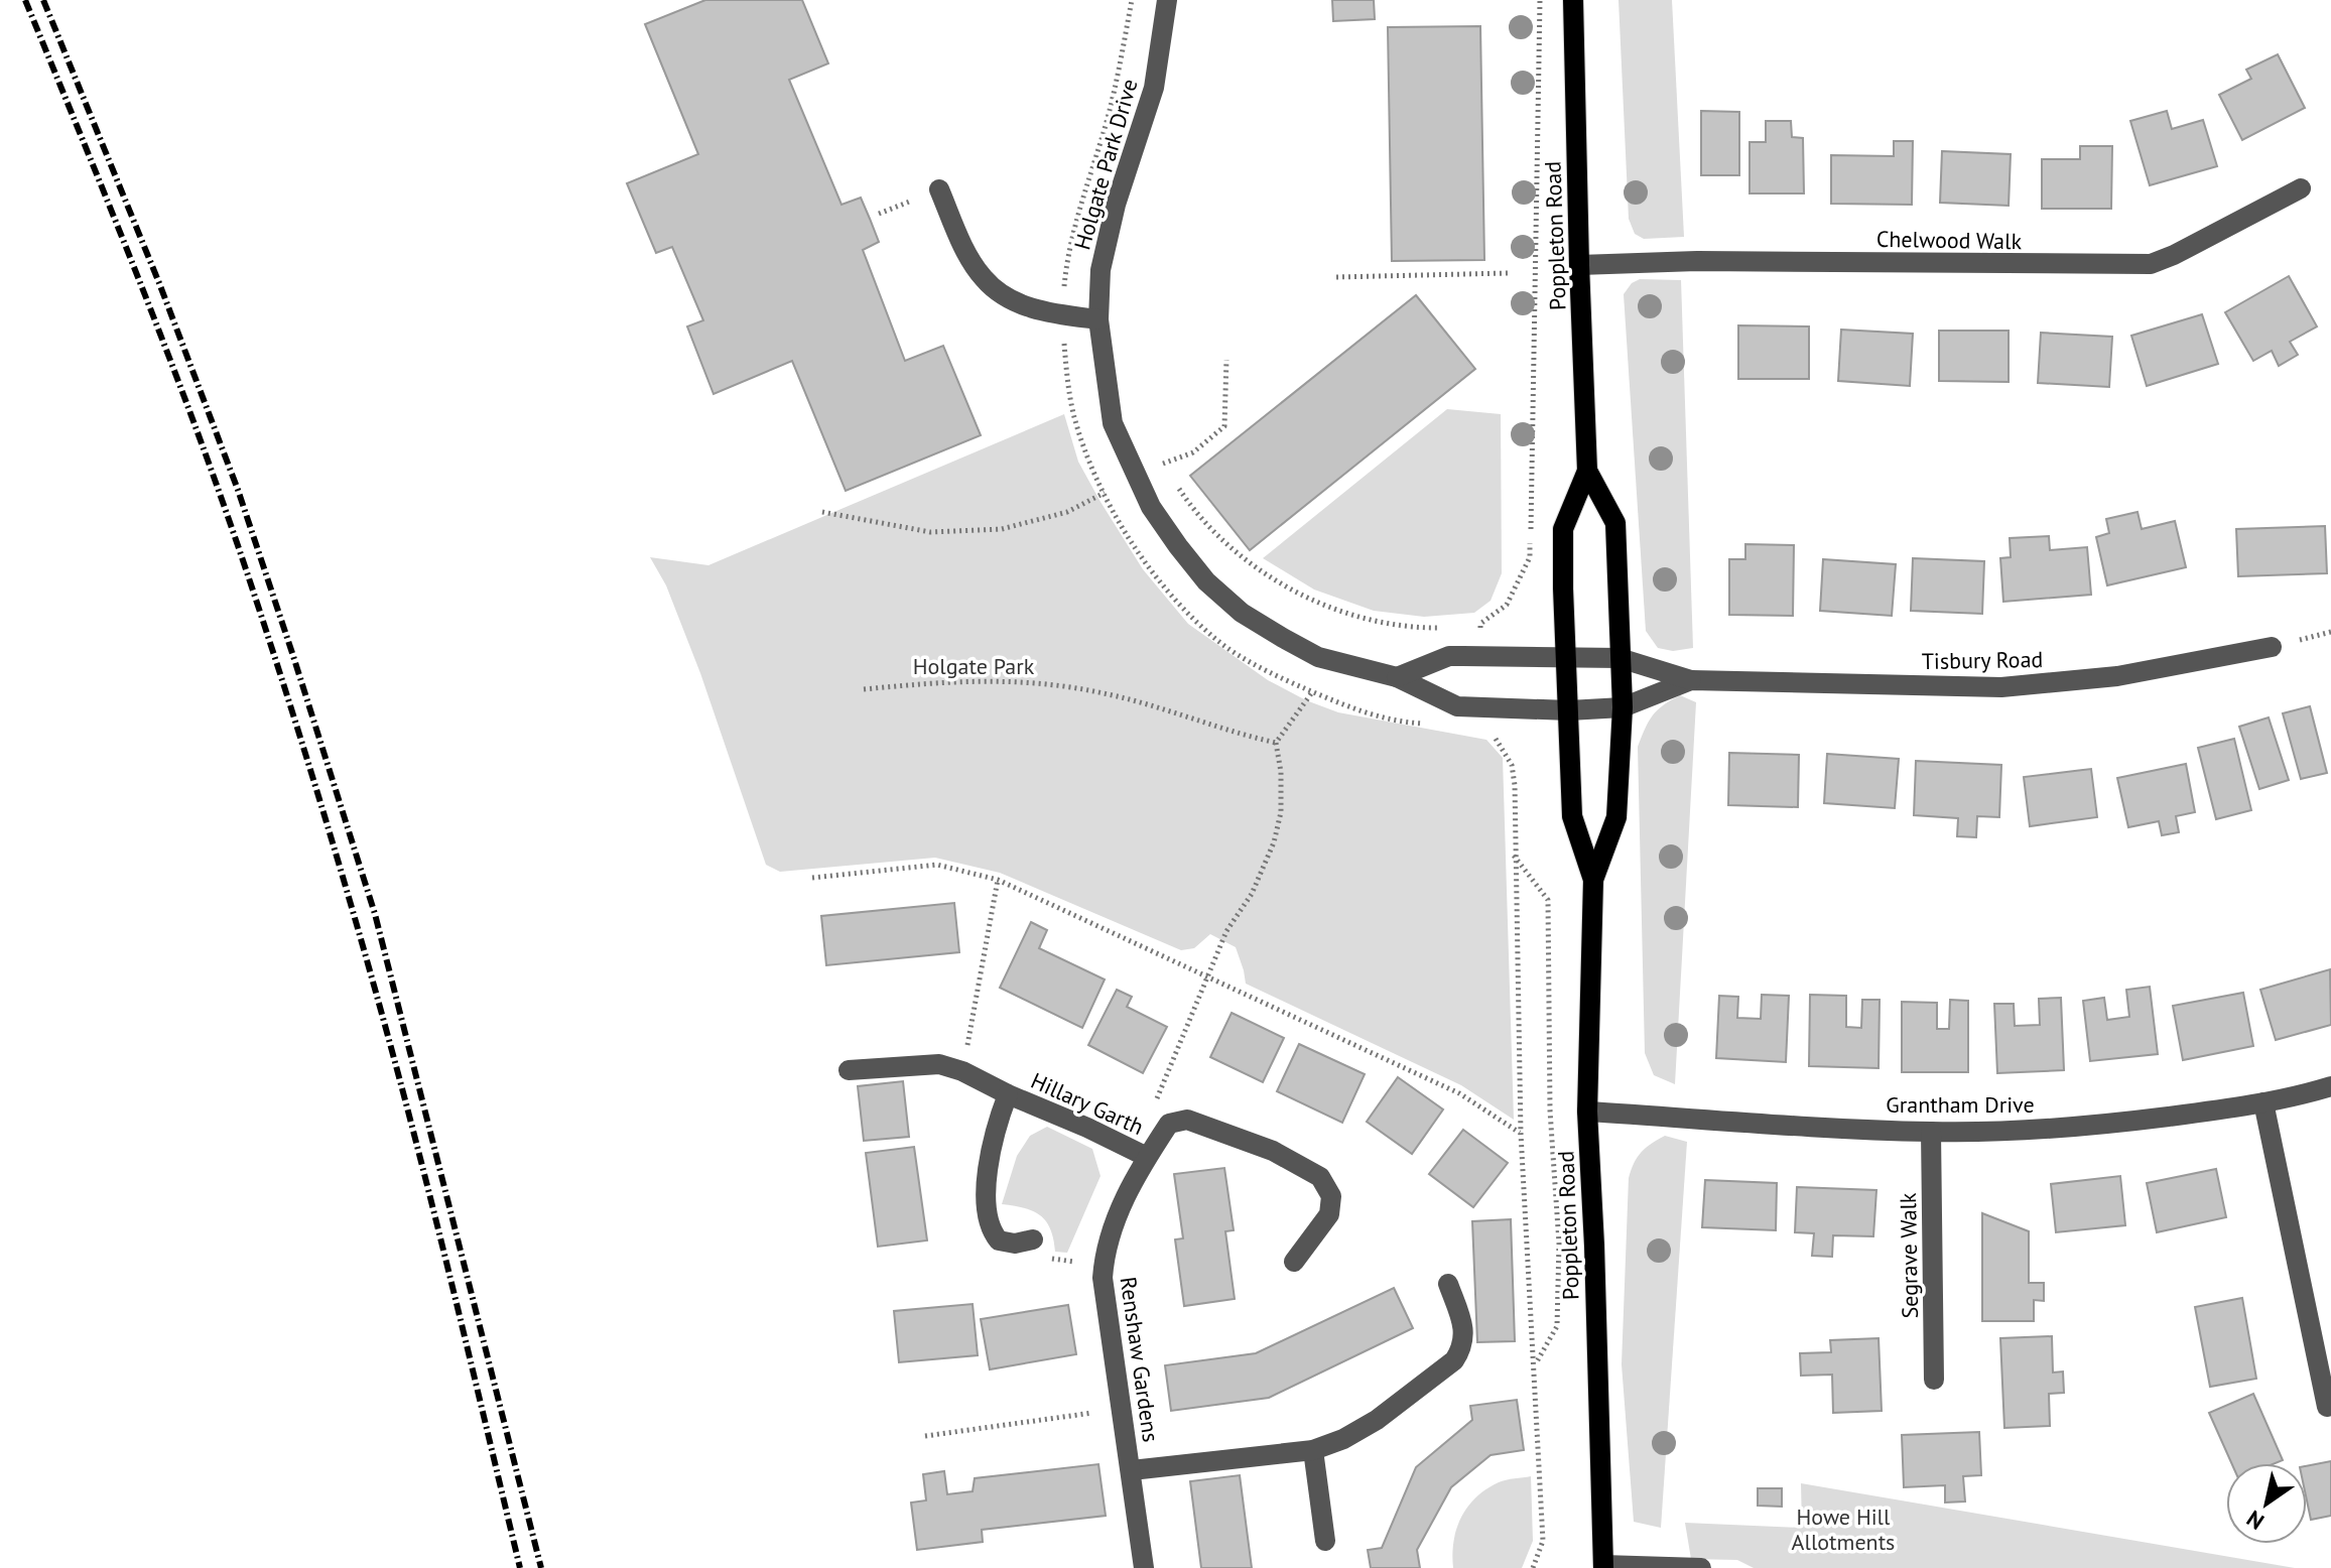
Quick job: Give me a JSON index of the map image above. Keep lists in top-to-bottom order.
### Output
{
  "streets": {
    "main road": ["Poppleton Road"],
    "street": [
      "Holgate Park Drive",
      "Chelwood Walk",
      "Tisbury Road",
      "Hillary Garth",
      "Grantham Drive",
      "Segrave Walk",
      "Renshaw Gardens"
    ]
  },
  "crossings": [
    ["Holgate Park Drive", "Poppleton Road"],
    ["Holgate Park Drive", "Tisbury Road"],
    ["Poppleton Road", "Chelwood Walk"],
    ["Poppleton Road", "Tisbury Road"],
    ["Poppleton Road", "Grantham Drive"],
    ["Hillary Garth", "Renshaw Gardens"],
    ["Grantham Drive", "Segrave Walk"]
  ],
  "parks": ["Holgate Park", "Howe Hill Allotments"],
  "north": "bottom left"
}
